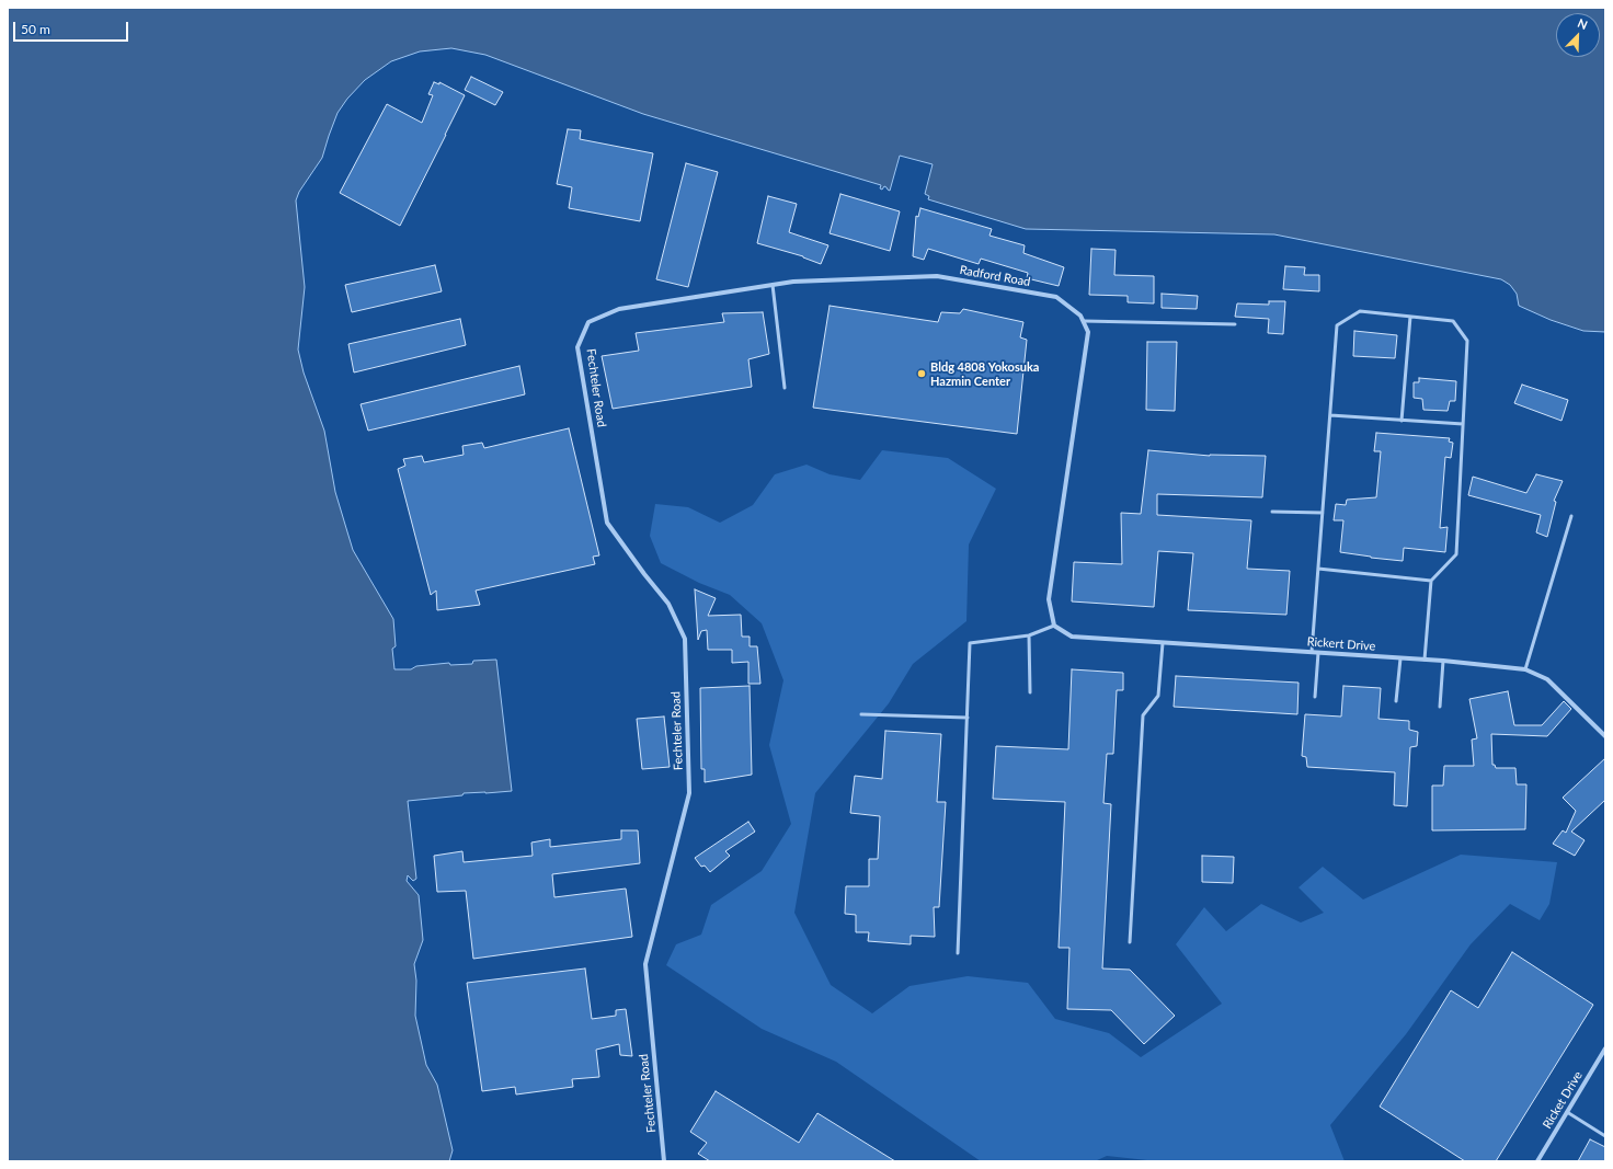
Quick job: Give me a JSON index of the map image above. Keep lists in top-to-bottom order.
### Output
{
  "streets": {
    "street": [
      "Radford Road",
      "Fechteler Road",
      "Rickert Drive",
      "Ricket Drive"
    ]
  },
  "crossings": [
    ["Radford Road", "Fechteler Road"]
  ],
  "places": ["Bldg 4808 Yokosuka Hazmin Center"],
  "scale_bar": "50 m",
  "north": "top right"
}
